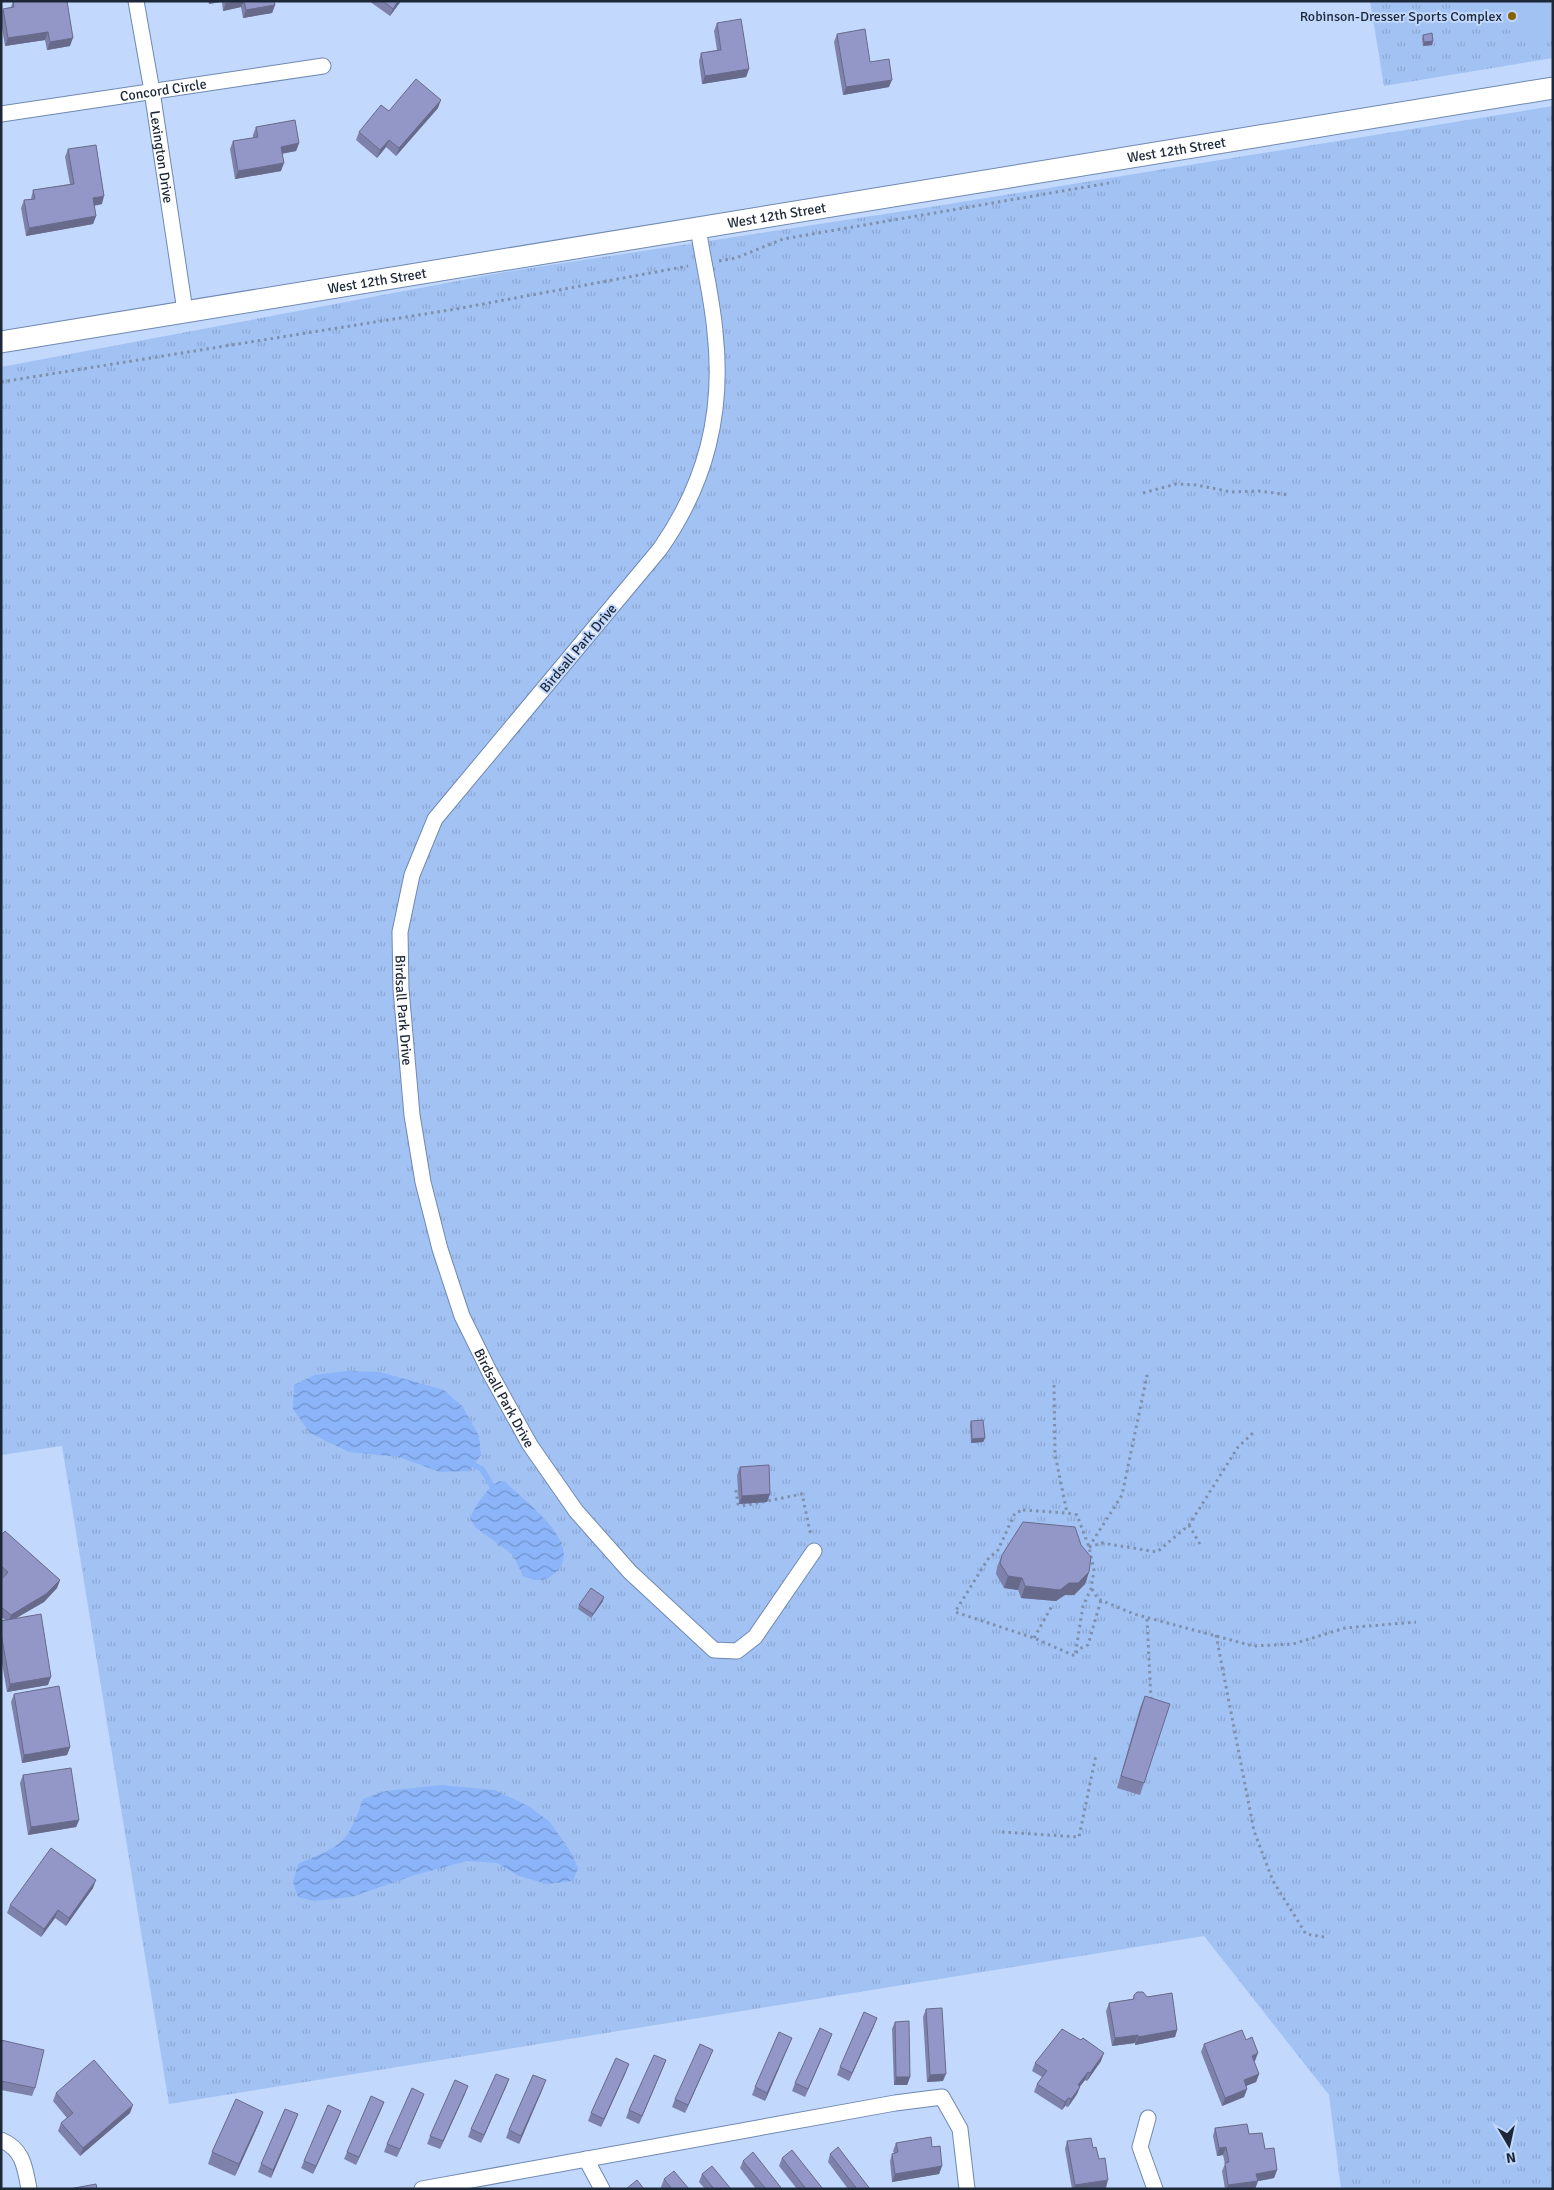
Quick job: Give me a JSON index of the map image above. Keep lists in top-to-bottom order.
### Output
{
  "streets": {
    "main road": ["West 12th Street"],
    "street": ["Concord Circle", "Lexington Drive", "Birdsall Park Drive"]
  },
  "crossings": [
    ["Concord Circle", "Lexington Drive"],
    ["West 12th Street", "Lexington Drive"],
    ["West 12th Street", "Birdsall Park Drive"]
  ],
  "places": ["Robinson-Dresser Sports Complex"],
  "north": "bottom"
}
